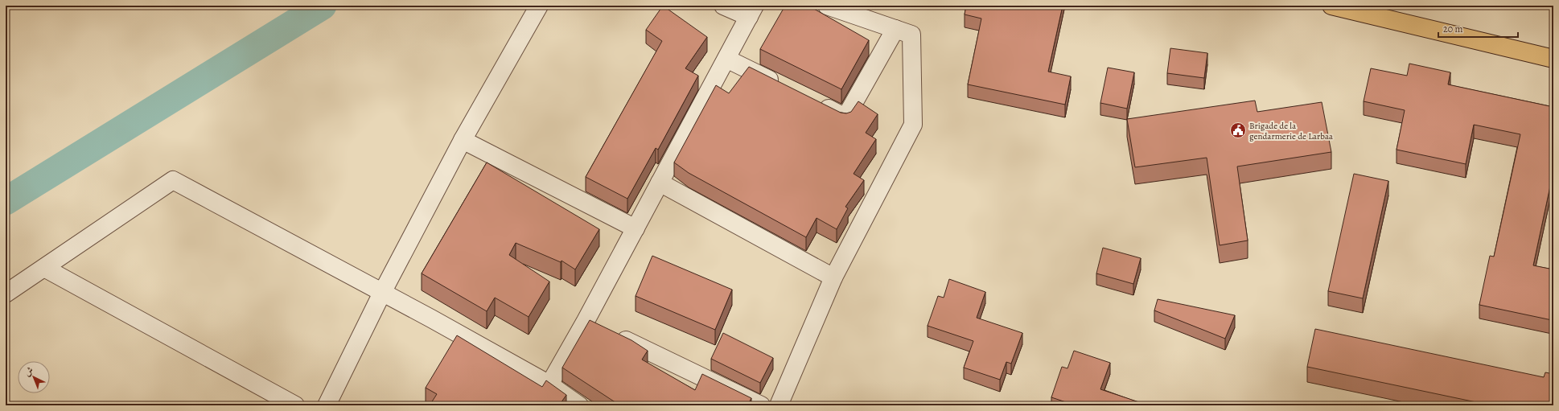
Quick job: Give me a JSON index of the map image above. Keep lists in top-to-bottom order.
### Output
{
  "places": {
    "public building": ["Brigade de la gendarmerie de Larbaa"]
  },
  "scale_bar": "20 m",
  "north": "top left"
}
